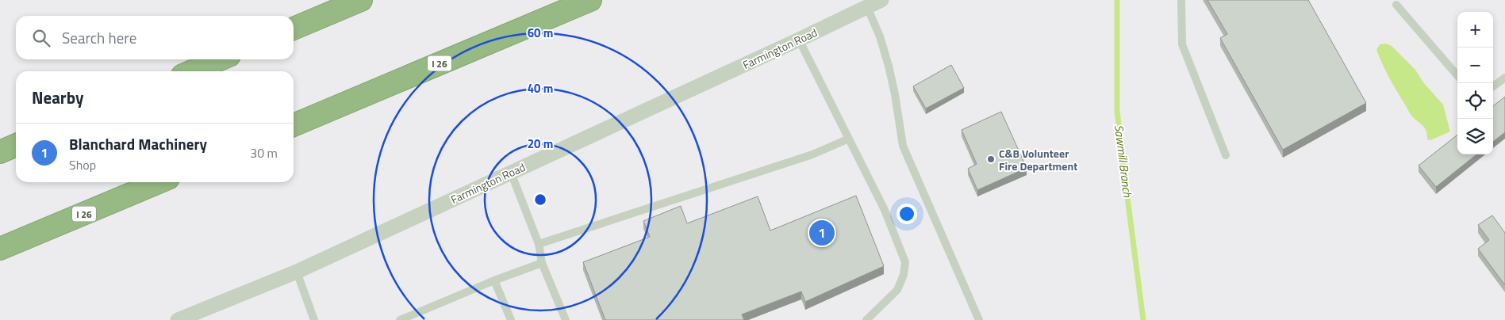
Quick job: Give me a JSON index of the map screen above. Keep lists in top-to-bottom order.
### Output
{
  "streets": {
    "highway": ["I 26"],
    "street": ["Farmington Road"]
  },
  "water": ["Sawmill Branch"],
  "places": ["C&B Volunteer Fire Department"],
  "page": {
    "map_buttons": ["+", "−"],
    "search": "Search here",
    "heading": "Nearby",
    "list": [
      {
        "mark": "1",
        "name": "Blanchard Machinery",
        "note": "Shop",
        "value": "30 m"
      }
    ],
    "pins": "1"
  },
  "rings": ["60 m", "40 m", "20 m"]
}
